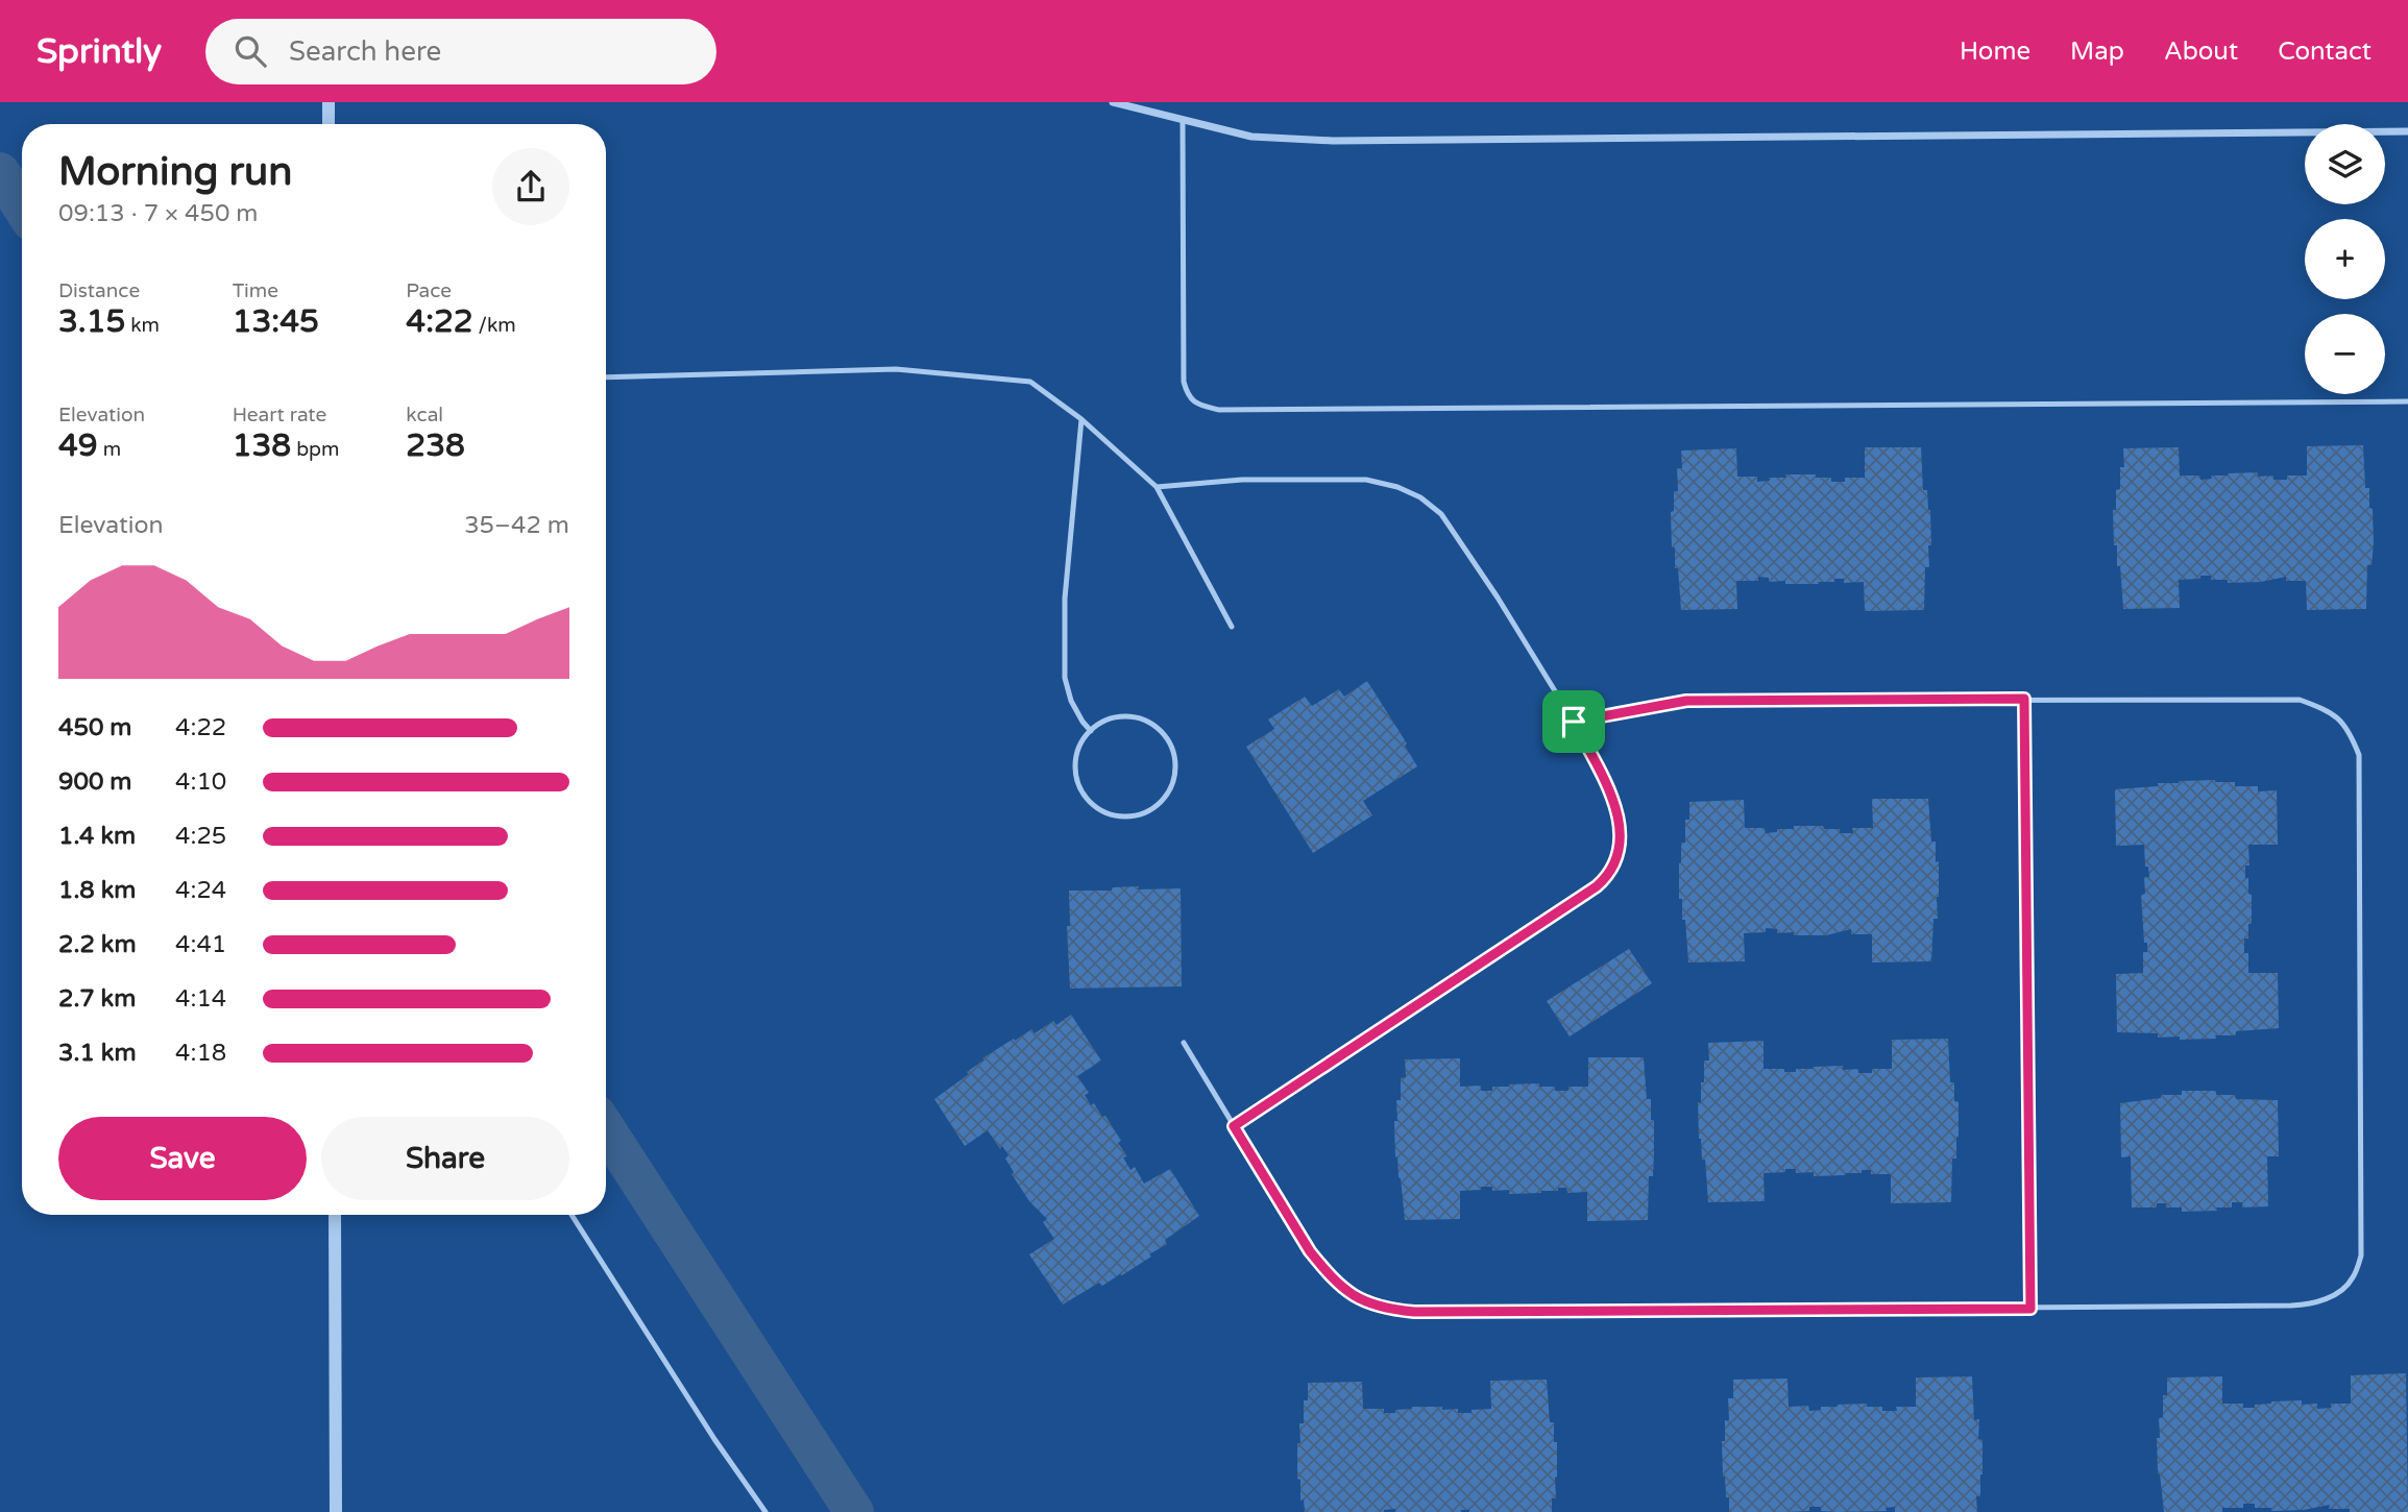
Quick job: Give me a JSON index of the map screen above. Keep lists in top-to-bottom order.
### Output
{
  "page": {
    "header": "Sprintly",
    "search": "Search here",
    "nav": [
      "Home",
      "Map",
      "About",
      "Contact"
    ],
    "map_buttons": ["+", "−"],
    "heading": ["Morning run", "09:13 · 7 × 450 m"],
    "stats": [
      ["Distance", "3.15 km"],
      ["Time", "13:45"],
      ["Pace", "4:22 /km"],
      ["Elevation", "49 m"],
      ["Heart rate", "138 bpm"],
      ["kcal", "238"]
    ],
    "chart": ["Elevation", "35–42 m"],
    "list": [
      {
        "name": "450 m",
        "note": "4:22"
      },
      {
        "name": "900 m",
        "note": "4:10"
      },
      {
        "name": "1.4 km",
        "note": "4:25"
      },
      {
        "name": "1.8 km",
        "note": "4:24"
      },
      {
        "name": "2.2 km",
        "note": "4:41"
      },
      {
        "name": "2.7 km",
        "note": "4:14"
      },
      {
        "name": "3.1 km",
        "note": "4:18"
      }
    ],
    "buttons": ["Save", "Share"]
  }
}
